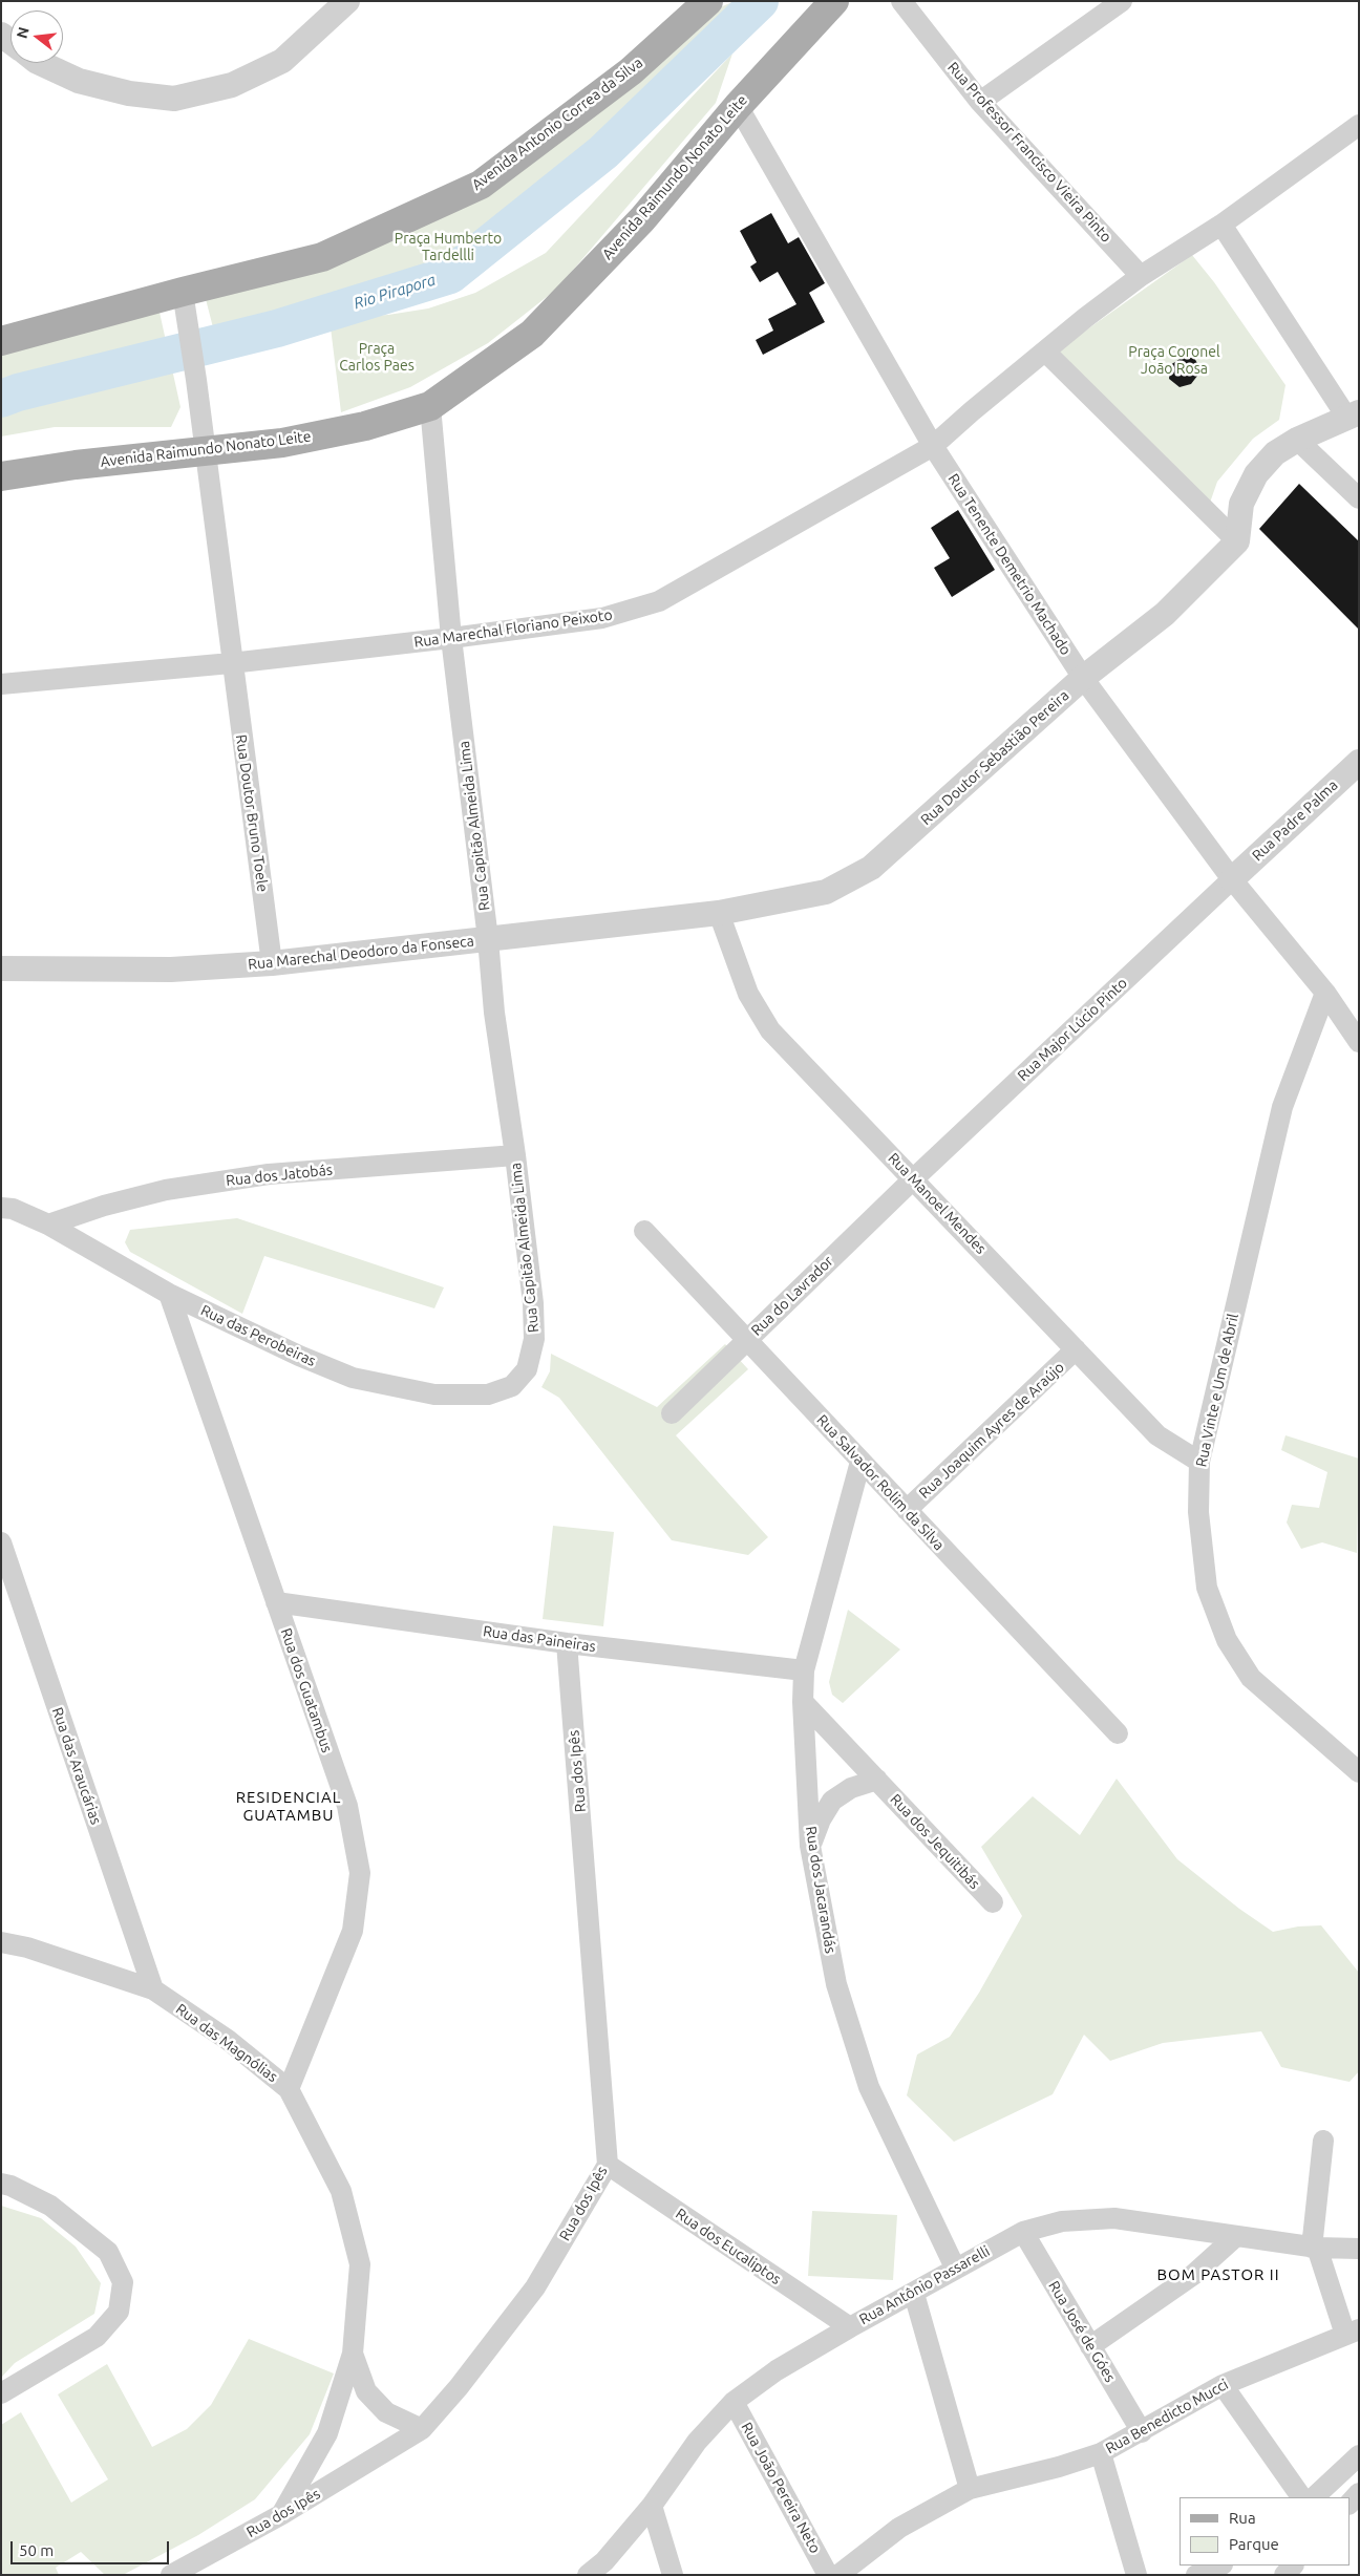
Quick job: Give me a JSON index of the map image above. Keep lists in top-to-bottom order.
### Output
{
  "streets": {
    "main road": ["Avenida Antonio Correa da Silva", "Avenida Raimundo Nonato Leite"],
    "street": [
      "Rua Professor Francisco Vieira Pinto",
      "Rua Tenente Demetrio Machado",
      "Rua Marechal Floriano Peixoto",
      "Rua Doutor Sebastião Pereira",
      "Rua Doutor Bruno Toele",
      "Rua Padre Palma",
      "Rua Capitão Almeida Lima",
      "Rua Marechal Deodoro da Fonseca",
      "Rua Major Lúcio Pinto",
      "Rua dos Jatobás",
      "Rua Manoel Mendes",
      "Rua do Lavrador",
      "Rua das Perobeiras",
      "Rua Vinte e Um de Abril",
      "Rua Joaquim Ayres de Araújo",
      "Rua Salvador Rolim da Silva",
      "Rua das Paineiras",
      "Rua dos Guatambus",
      "Rua das Araucárias",
      "Rua dos Ipês",
      "Rua dos Jequitibás",
      "Rua dos Jacarandás",
      "Rua das Magnólias",
      "Rua dos Eucaliptos",
      "Rua Antônio Passarelli",
      "Rua José de Góes",
      "Rua Benedicto Mucci",
      "Rua João Pereira Neto"
    ]
  },
  "crossings": [
    ["Avenida Antonio Correa da Silva", "Rua Doutor Bruno Toele"],
    ["Avenida Raimundo Nonato Leite", "Rua Tenente Demetrio Machado"],
    ["Avenida Raimundo Nonato Leite", "Rua Doutor Bruno Toele"],
    ["Avenida Raimundo Nonato Leite", "Rua Capitão Almeida Lima"],
    ["Rua Tenente Demetrio Machado", "Rua Marechal Floriano Peixoto"],
    ["Rua Tenente Demetrio Machado", "Rua Doutor Sebastião Pereira"],
    ["Rua Tenente Demetrio Machado", "Rua Padre Palma"],
    ["Rua Tenente Demetrio Machado", "Rua Major Lúcio Pinto"],
    ["Rua Tenente Demetrio Machado", "Rua Vinte e Um de Abril"],
    ["Rua Marechal Floriano Peixoto", "Rua Doutor Bruno Toele"],
    ["Rua Marechal Floriano Peixoto", "Rua Capitão Almeida Lima"],
    ["Rua Doutor Sebastião Pereira", "Rua Marechal Deodoro da Fonseca"],
    ["Rua Doutor Sebastião Pereira", "Rua Manoel Mendes"],
    ["Rua Doutor Bruno Toele", "Rua Marechal Deodoro da Fonseca"],
    ["Rua Padre Palma", "Rua Major Lúcio Pinto"],
    ["Rua Capitão Almeida Lima", "Rua Marechal Deodoro da Fonseca"],
    ["Rua Capitão Almeida Lima", "Rua dos Jatobás"],
    ["Rua Capitão Almeida Lima", "Rua das Perobeiras"],
    ["Rua Marechal Deodoro da Fonseca", "Rua Manoel Mendes"],
    ["Rua Major Lúcio Pinto", "Rua Manoel Mendes"],
    ["Rua Major Lúcio Pinto", "Rua do Lavrador"],
    ["Rua dos Jatobás", "Rua das Perobeiras"],
    ["Rua Manoel Mendes", "Rua do Lavrador"],
    ["Rua Manoel Mendes", "Rua Vinte e Um de Abril"],
    ["Rua Manoel Mendes", "Rua Joaquim Ayres de Araújo"],
    ["Rua do Lavrador", "Rua Salvador Rolim da Silva"],
    ["Rua das Perobeiras", "Rua dos Guatambus"],
    ["Rua Joaquim Ayres de Araújo", "Rua Salvador Rolim da Silva"],
    ["Rua Salvador Rolim da Silva", "Rua dos Jacarandás"],
    ["Rua das Paineiras", "Rua dos Guatambus"],
    ["Rua das Paineiras", "Rua dos Ipês"],
    ["Rua das Paineiras", "Rua dos Jacarandás"],
    ["Rua dos Guatambus", "Rua das Magnólias"],
    ["Rua das Araucárias", "Rua das Magnólias"],
    ["Rua dos Ipês", "Rua das Magnólias"],
    ["Rua dos Ipês", "Rua dos Eucaliptos"],
    ["Rua dos Jequitibás", "Rua dos Jacarandás"],
    ["Rua dos Jacarandás", "Rua Antônio Passarelli"],
    ["Rua dos Eucaliptos", "Rua Antônio Passarelli"],
    ["Rua Antônio Passarelli", "Rua José de Góes"],
    ["Rua Antônio Passarelli", "Rua João Pereira Neto"],
    ["Rua José de Góes", "Rua Benedicto Mucci"]
  ],
  "districts": ["RESIDENCIAL GUATAMBU", "BOM PASTOR II"],
  "water": ["Rio Pirapora"],
  "parks": ["Praça Humberto Tardellli", "Praça Carlos Paes", "Praça Coronel João Rosa"],
  "legend": ["Rua", "Parque"],
  "scale_bar": "50 m",
  "north": "left"
}
